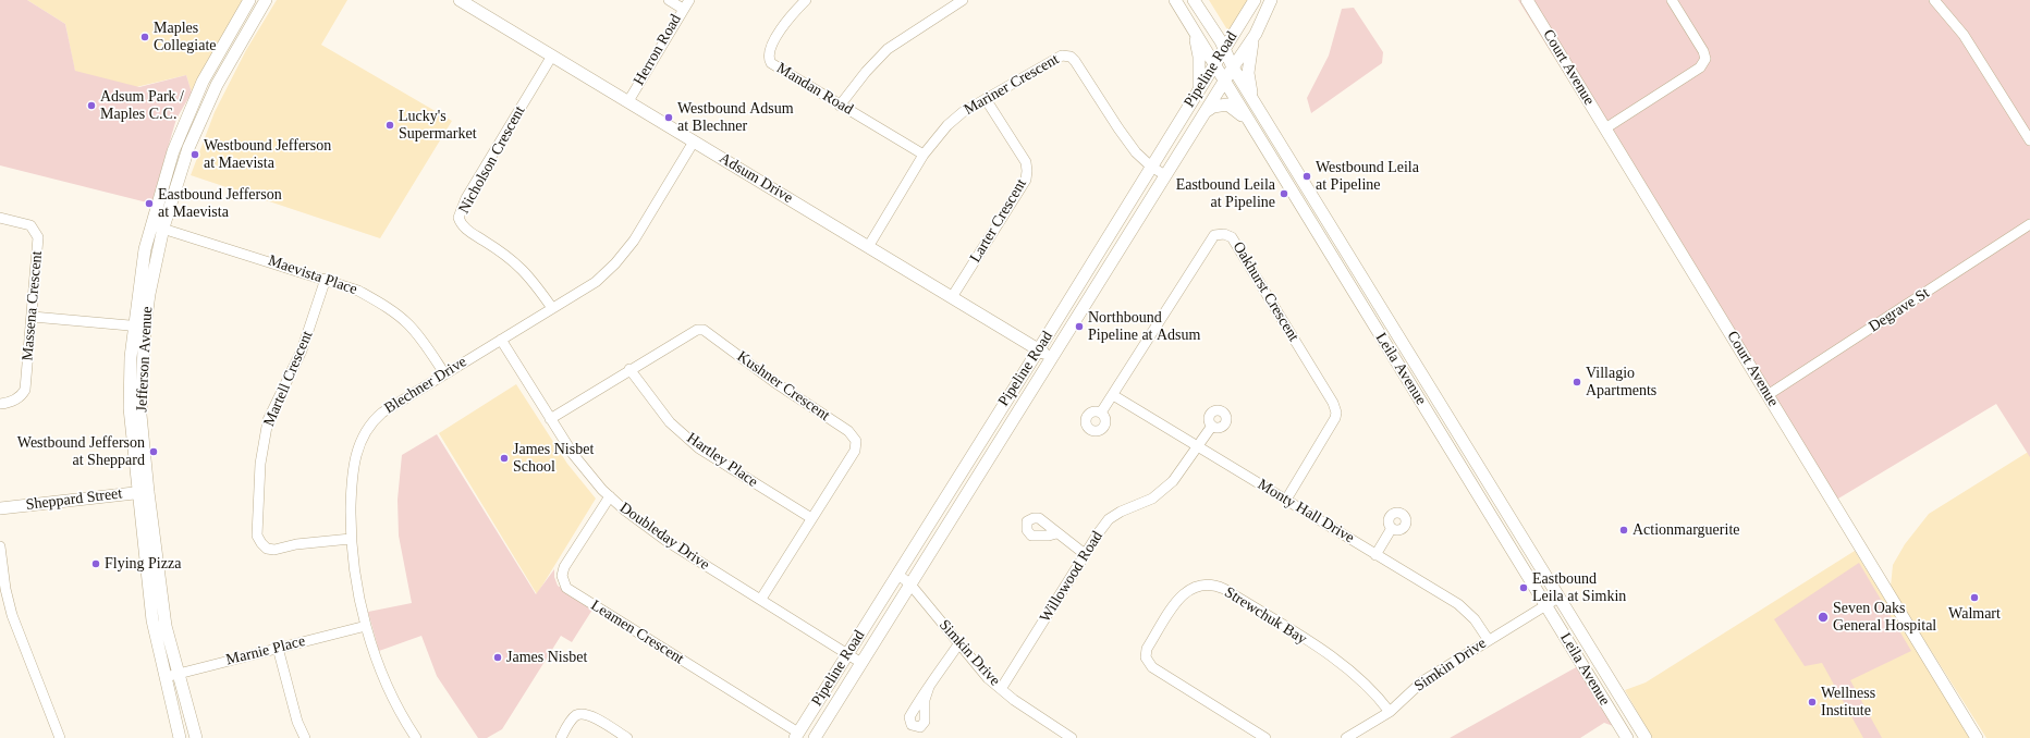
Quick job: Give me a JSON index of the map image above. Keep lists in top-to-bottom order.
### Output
{
  "streets": {
    "street": [
      "Herron Road",
      "Court Avenue",
      "Pipeline Road",
      "Mariner Crescent",
      "Mandan Road",
      "Nicholson Crescent",
      "Adsum Drive",
      "Larter Crescent",
      "Maevista Place",
      "Oakhurst Crescent",
      "Massena Crescent",
      "Degrave St",
      "Jefferson Avenue",
      "Leila Avenue",
      "Martell Crescent",
      "Blechner Drive",
      "Kushner Crescent",
      "Hartley Place",
      "Sheppard Street",
      "Monty Hall Drive",
      "Doubleday Drive",
      "Willowood Road",
      "Strewchuk Bay",
      "Leamen Crescent",
      "Marnie Place",
      "Simkin Drive"
    ]
  },
  "crossings": [
    ["Herron Road", "Adsum Drive"],
    ["Court Avenue", "Degrave St"],
    ["Pipeline Road", "Mariner Crescent"],
    ["Pipeline Road", "Adsum Drive"],
    ["Pipeline Road", "Leila Avenue"],
    ["Pipeline Road", "Doubleday Drive"],
    ["Pipeline Road", "Leamen Crescent"],
    ["Pipeline Road", "Simkin Drive"],
    ["Mariner Crescent", "Mandan Road"],
    ["Mariner Crescent", "Adsum Drive"],
    ["Mariner Crescent", "Larter Crescent"],
    ["Nicholson Crescent", "Adsum Drive"],
    ["Nicholson Crescent", "Blechner Drive"],
    ["Adsum Drive", "Larter Crescent"],
    ["Adsum Drive", "Blechner Drive"],
    ["Maevista Place", "Jefferson Avenue"],
    ["Maevista Place", "Martell Crescent"],
    ["Maevista Place", "Blechner Drive"],
    ["Oakhurst Crescent", "Monty Hall Drive"],
    ["Jefferson Avenue", "Sheppard Street"],
    ["Jefferson Avenue", "Marnie Place"],
    ["Leila Avenue", "Simkin Drive"],
    ["Martell Crescent", "Blechner Drive"],
    ["Blechner Drive", "Doubleday Drive"],
    ["Blechner Drive", "Marnie Place"],
    ["Kushner Crescent", "Hartley Place"],
    ["Kushner Crescent", "Doubleday Drive"],
    ["Monty Hall Drive", "Willowood Road"],
    ["Monty Hall Drive", "Simkin Drive"],
    ["Doubleday Drive", "Leamen Crescent"],
    ["Willowood Road", "Simkin Drive"],
    ["Strewchuk Bay", "Simkin Drive"]
  ],
  "places": [
    "Maples Collegiate",
    "Adsum Park / Maples C.C.",
    "Westbound Adsum at Blechner",
    "Lucky's Supermarket",
    "Westbound Jefferson at Maevista",
    "Westbound Leila at Pipeline",
    "Eastbound Leila at Pipeline",
    "Eastbound Jefferson at Maevista",
    "Northbound Pipeline at Adsum",
    "Villagio Apartments",
    "Westbound Jefferson at Sheppard",
    "James Nisbet School",
    "Actionmarguerite",
    "Flying Pizza",
    "Eastbound Leila at Simkin",
    "Walmart",
    "Seven Oaks General Hospital",
    "James Nisbet",
    "Wellness Institute"
  ]
}
